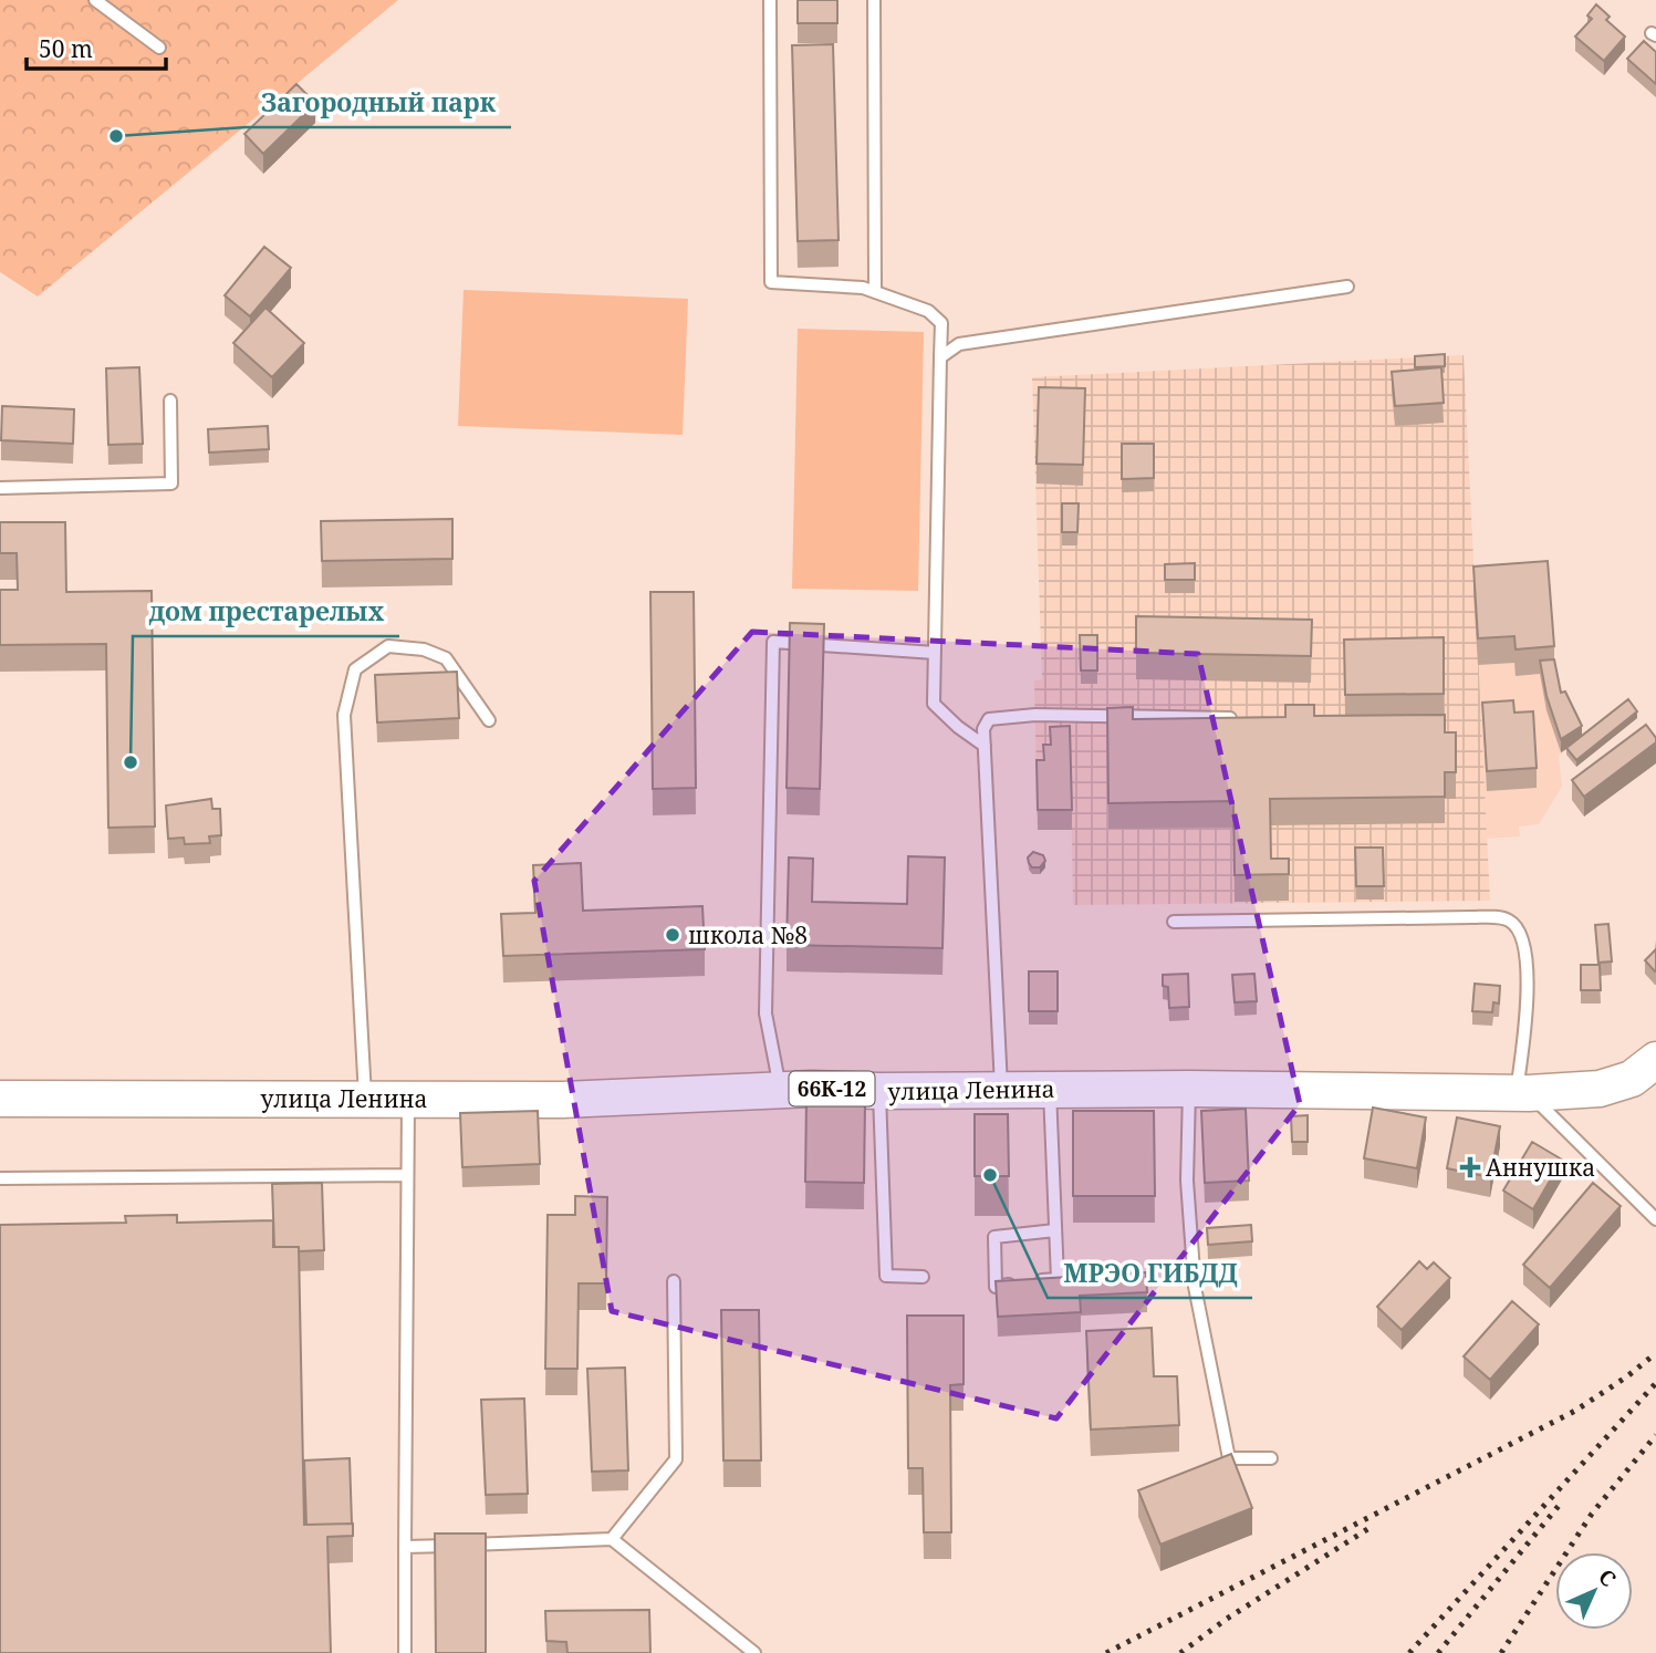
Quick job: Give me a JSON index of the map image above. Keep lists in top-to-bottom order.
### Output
{
  "streets": {
    "main road": ["66К-12", "улица Ленина"]
  },
  "places": {
    "other": [
      "Загородный парк",
      "дом престарелых",
      "школа №8",
      "МРЭО ГИБДД"
    ],
    "health": ["Аннушка"]
  },
  "scale_bar": "50 m",
  "north": "top right"
}
